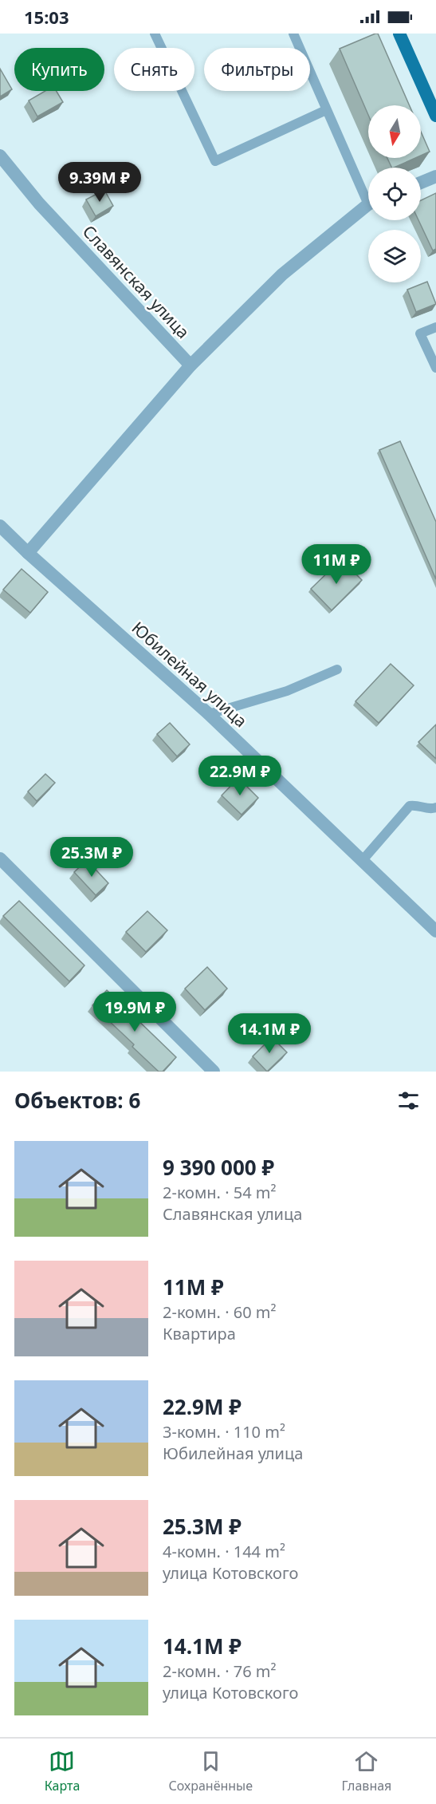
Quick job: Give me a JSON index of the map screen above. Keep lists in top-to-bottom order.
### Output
{
  "streets": {
    "street": ["Славянская улица", "Юбилейная улица"]
  },
  "north": "bottom",
  "page": {
    "status": "15:03",
    "chip": ["Купить", "Снять", "Фильтры"],
    "price": [
      "9.39M ₽",
      "11M ₽",
      "22.9M ₽",
      "25.3M ₽",
      "19.9M ₽",
      "14.1M ₽"
    ],
    "heading": "Объектов: 6",
    "list": [
      {
        "name": "9 390 000 ₽",
        "note": "2-комн. · 54 m² · Славянская улица"
      },
      {
        "name": "11M ₽",
        "note": "2-комн. · 60 m² · Квартира"
      },
      {
        "name": "22.9M ₽",
        "note": "3-комн. · 110 m² · Юбилейная улица"
      },
      {
        "name": "25.3M ₽",
        "note": "4-комн. · 144 m² · улица Котовского"
      },
      {
        "name": "14.1M ₽",
        "note": "2-комн. · 76 m² · улица Котовского"
      }
    ],
    "tabs": ["Карта", "Сохранённые", "Главная"]
  }
}
